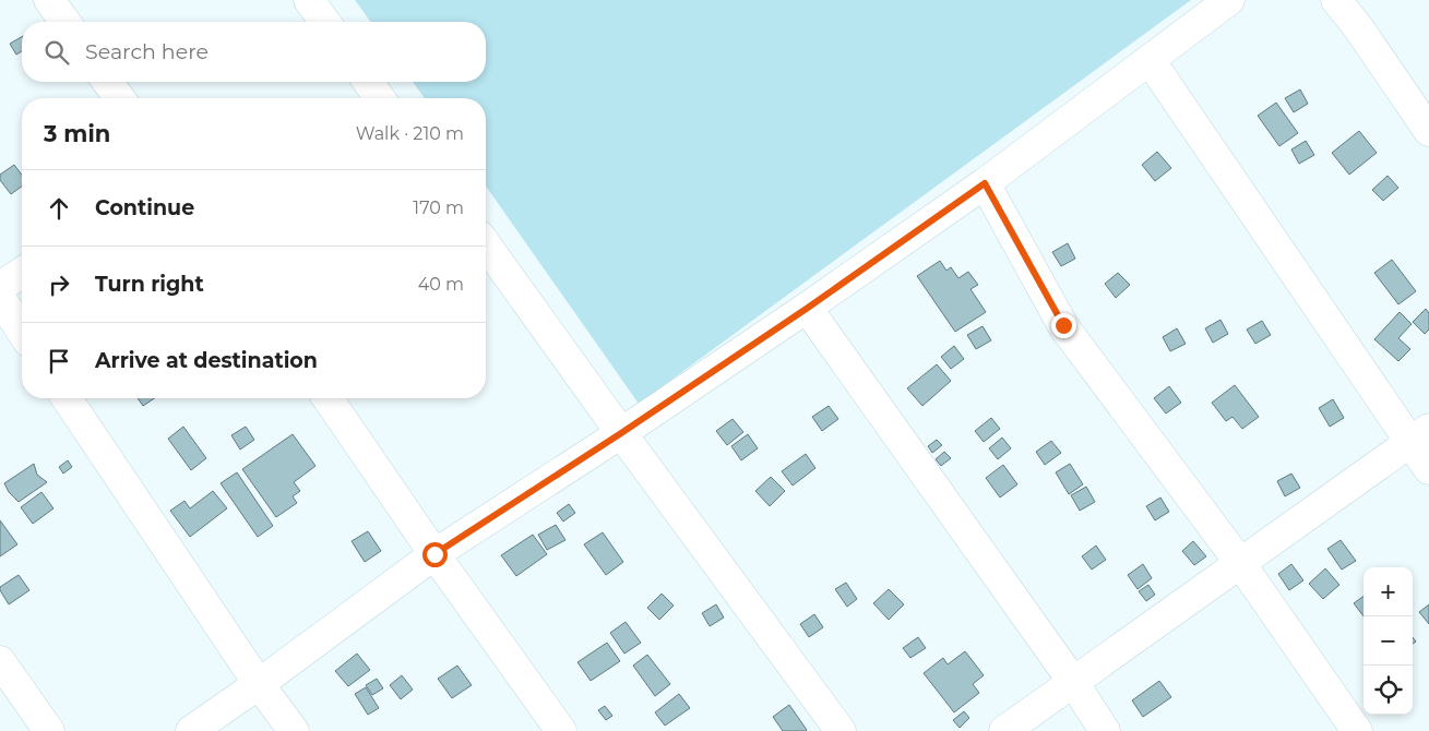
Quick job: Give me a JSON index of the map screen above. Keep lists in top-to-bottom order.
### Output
{
  "page": {
    "search": "Search here",
    "heading": ["3 min", "Walk · 210 m"],
    "list": [
      ["Continue", "170 m"],
      ["Turn right", "40 m"],
      "Arrive at destination"
    ],
    "map_buttons": ["+", "−"]
  }
}
